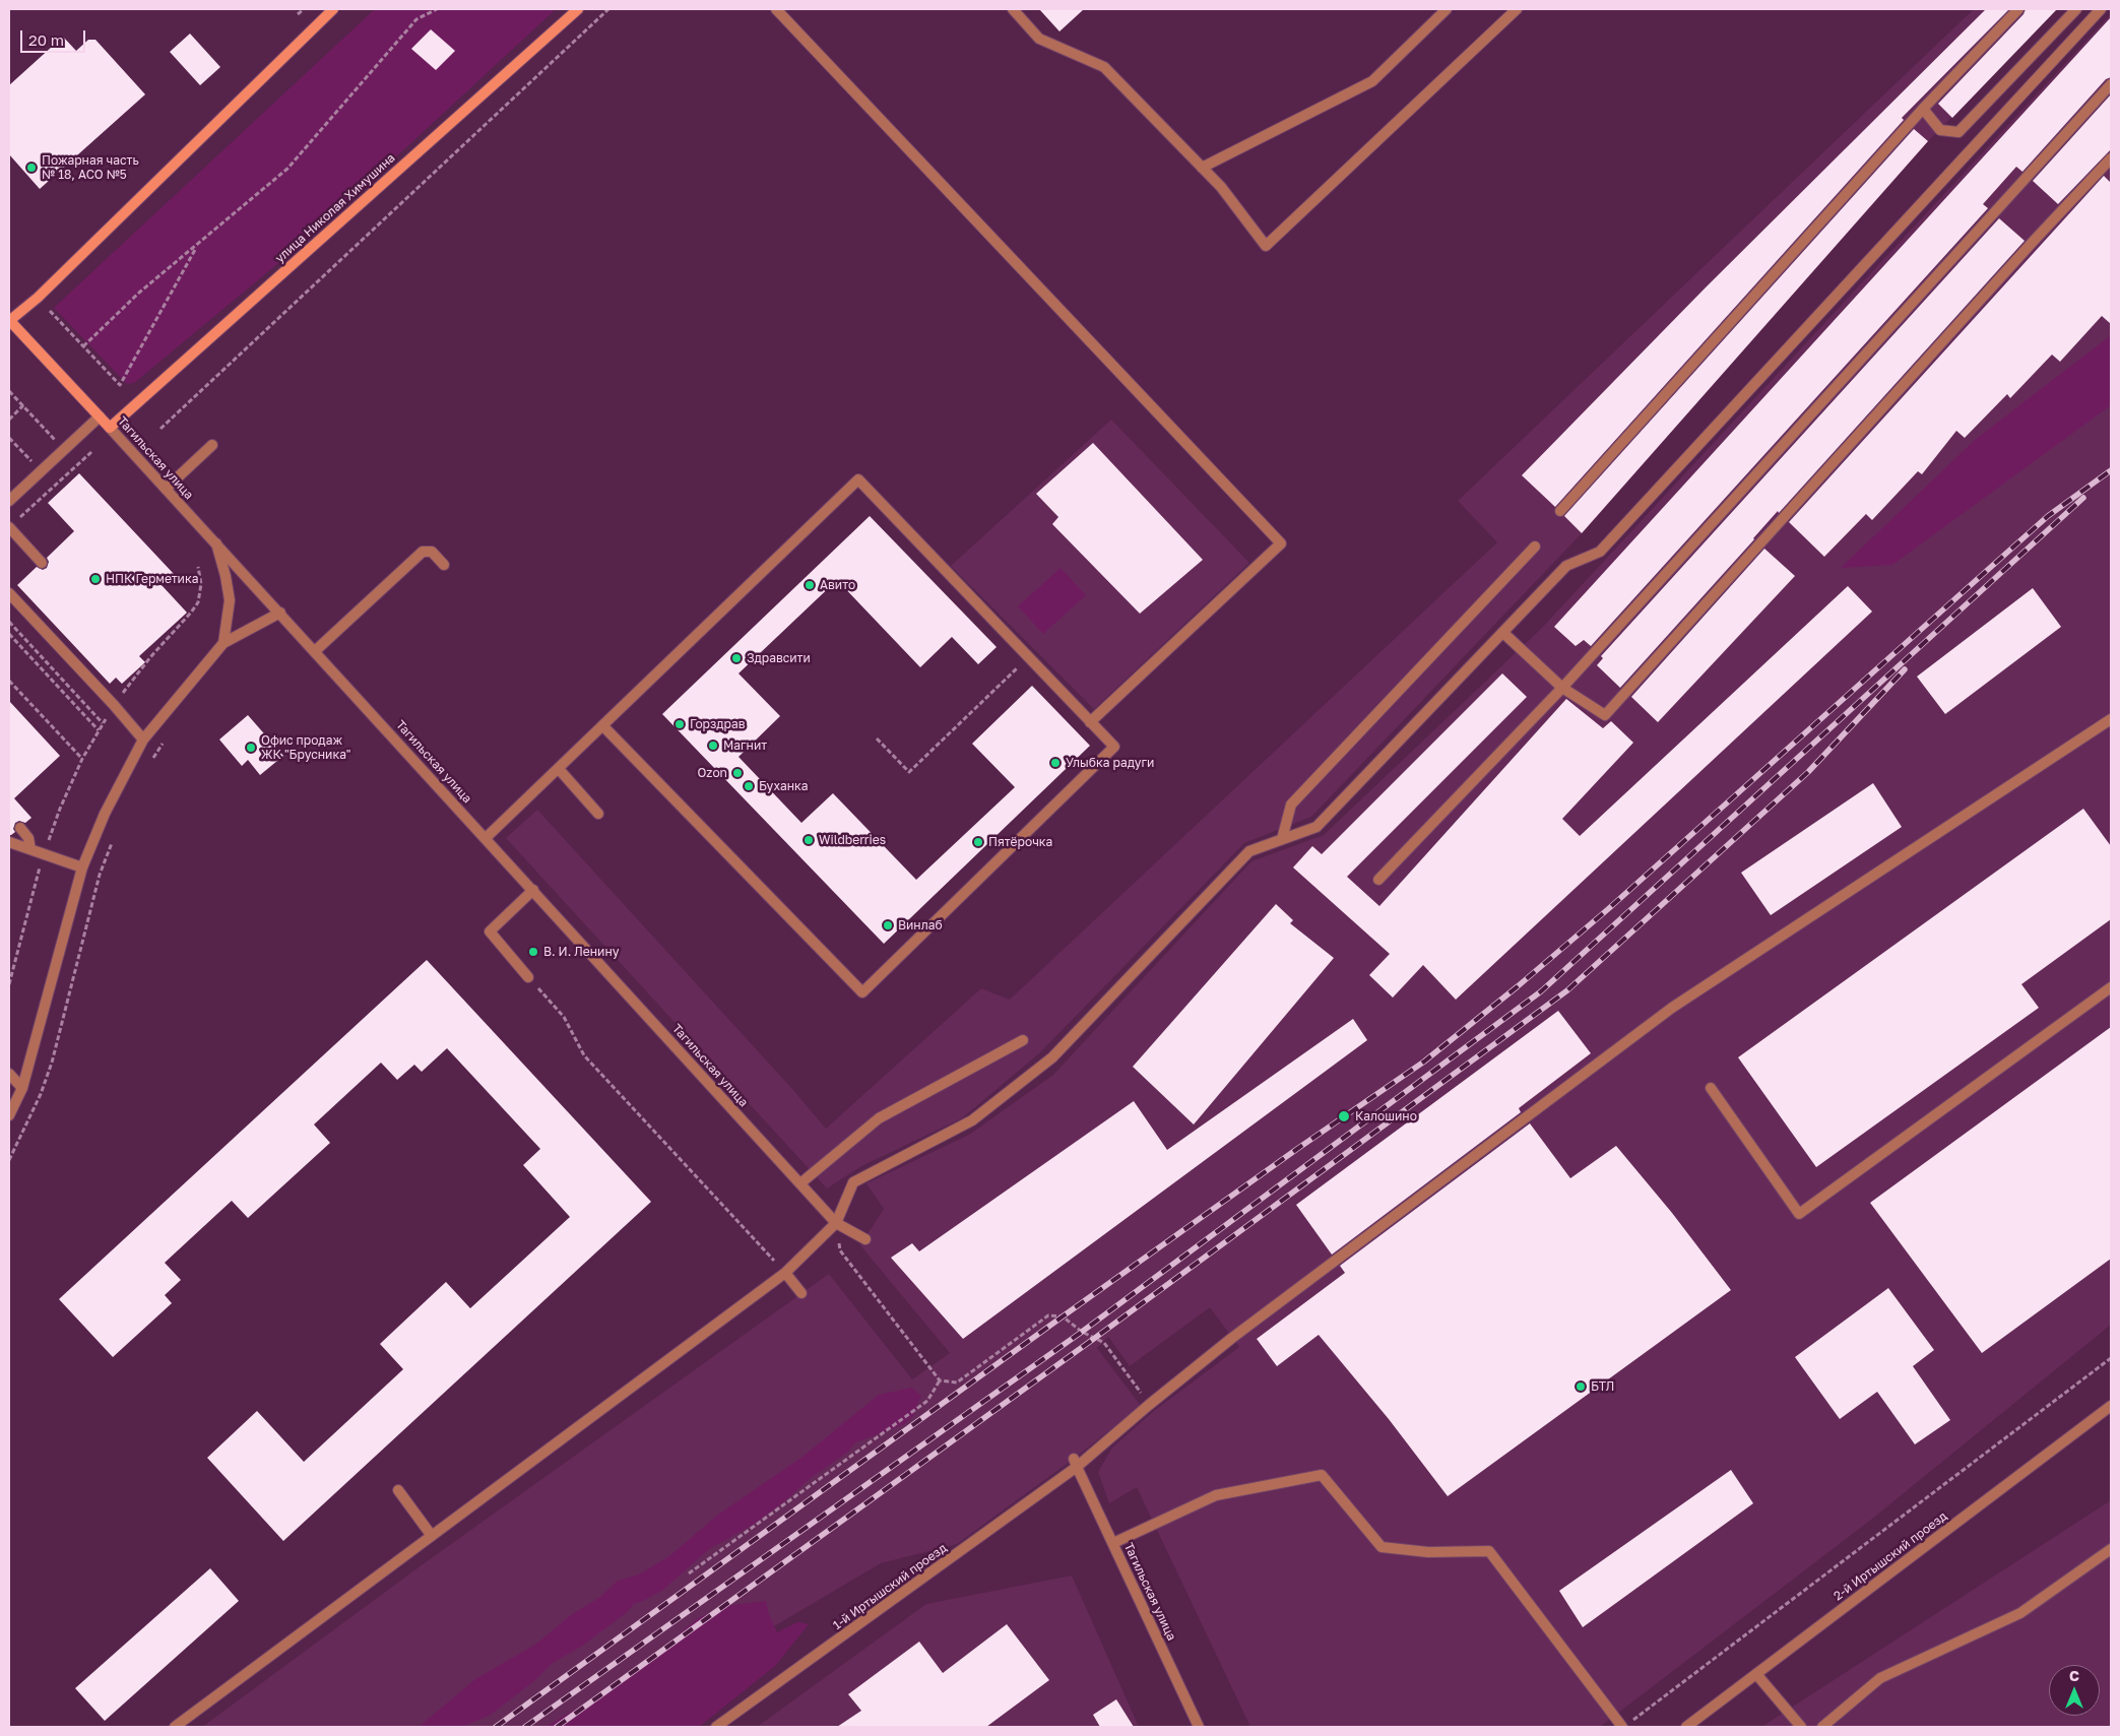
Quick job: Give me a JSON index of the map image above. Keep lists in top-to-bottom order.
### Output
{
  "streets": {
    "main road": ["улица Николая Химушина", "Тагильская улица"],
    "street": ["2-й Иртышский проезд", "1-й Иртышский проезд"]
  },
  "crossings": [
    ["улица Николая Химушина", "Тагильская улица"],
    ["Тагильская улица", "1-й Иртышский проезд"]
  ],
  "places": [
    "Пожарная часть № 18, АСО №5",
    "НПК Герметика",
    "Авито",
    "Здравсити",
    "Горздрав",
    "Магнит",
    "Офис продаж ЖК \"Брусника\"",
    "Улыбка радуги",
    "Ozon",
    "Буханка",
    "Wildberries",
    "Пятёрочка",
    "Винлаб",
    "В. И. Ленину",
    "Калошино",
    "БТЛ"
  ],
  "scale_bar": "20 m",
  "north": "top"
}
